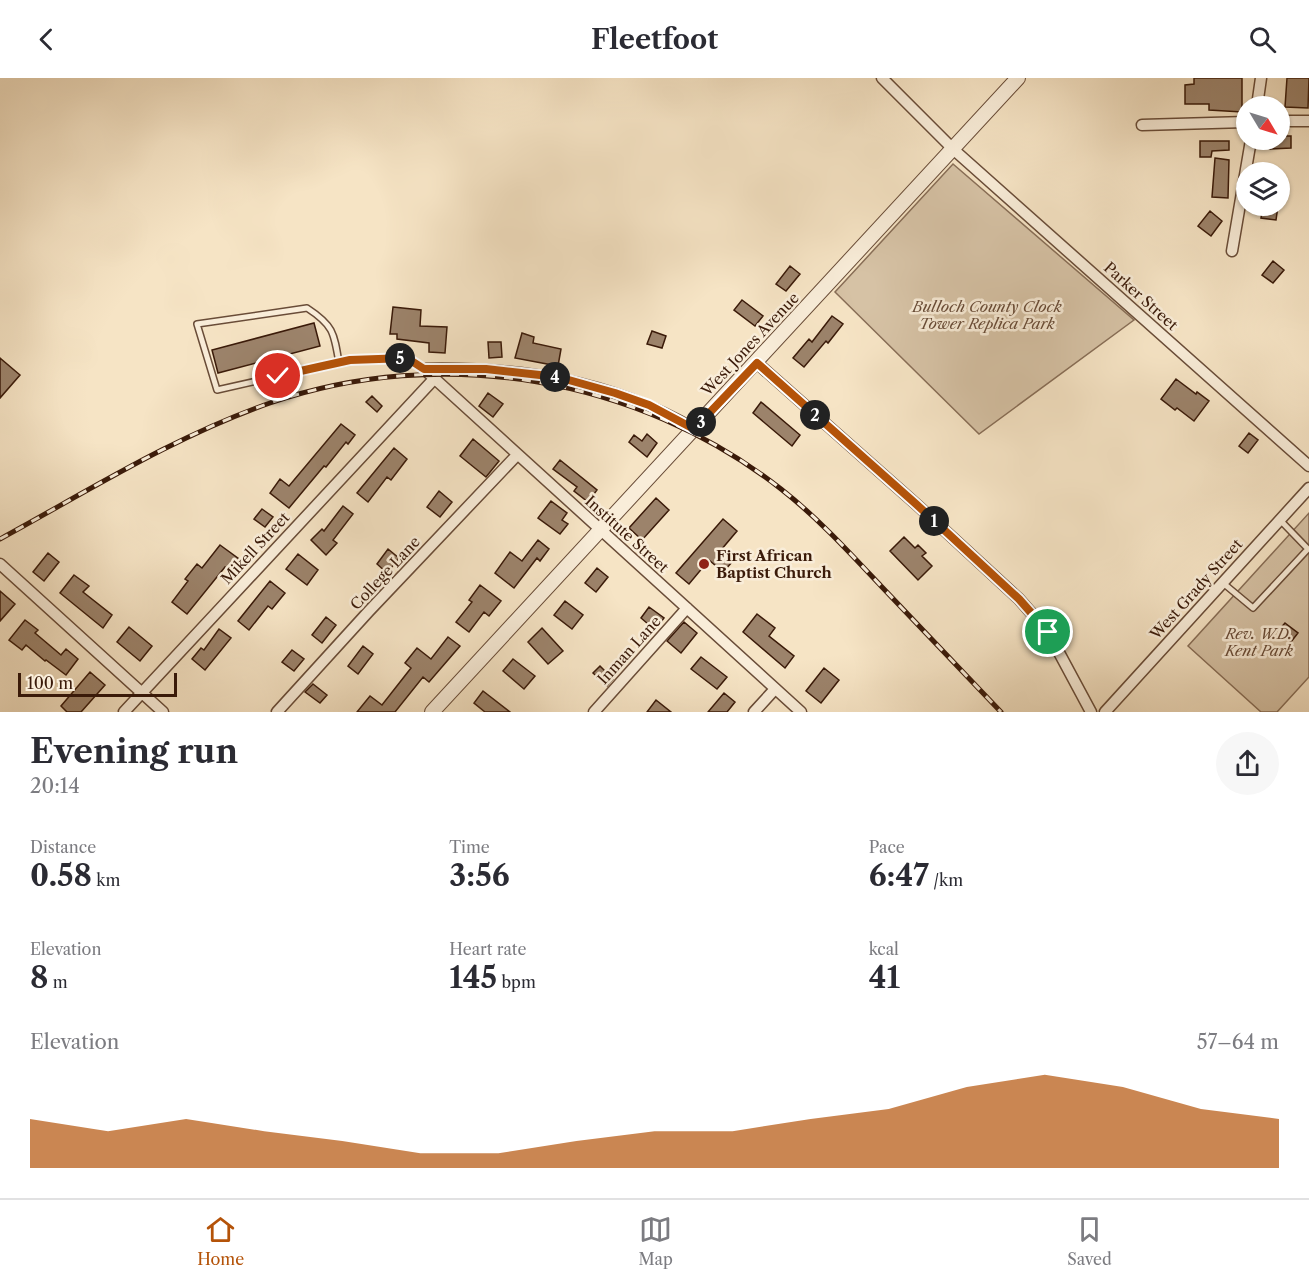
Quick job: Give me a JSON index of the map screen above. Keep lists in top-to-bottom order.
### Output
{
  "streets": {
    "street": [
      "Parker Street",
      "West Jones Avenue",
      "Institute Street",
      "Mikell Street",
      "College Lane",
      "West Grady Street",
      "Inman Lane"
    ]
  },
  "crossings": [
    ["Parker Street", "West Jones Avenue"],
    ["West Jones Avenue", "Institute Street"],
    ["Institute Street", "Mikell Street"],
    ["Institute Street", "College Lane"],
    ["Institute Street", "Inman Lane"]
  ],
  "parks": ["Bulloch County Clock Tower Replica Park", "Rev. W.D. Kent Park"],
  "places": ["First African Baptist Church"],
  "scale_bar": "100 m",
  "north": "bottom right",
  "page": {
    "header": "Fleetfoot",
    "pins": [
      "5",
      "4",
      "2",
      "3",
      "1"
    ],
    "scale": "100 m",
    "heading": ["Evening run", "20:14"],
    "stats": [
      ["Distance", "0.58 km"],
      ["Time", "3:56"],
      ["Pace", "6:47 /km"],
      ["Elevation", "8 m"],
      ["Heart rate", "145 bpm"],
      ["kcal", "41"]
    ],
    "chart": ["Elevation", "57–64 m"],
    "tabs": ["Home", "Map", "Saved"]
  }
}
